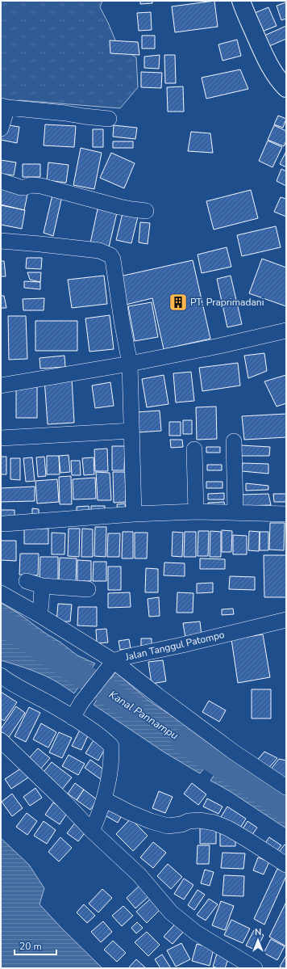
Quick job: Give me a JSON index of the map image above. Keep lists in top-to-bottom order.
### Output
{
  "streets": {
    "street": ["Jalan Tanggul Patompo"]
  },
  "water": ["Kanal Pannampu"],
  "places": {
    "building": ["PT. Praprimadani"]
  },
  "scale_bar": "20 m",
  "north": "top"
}
